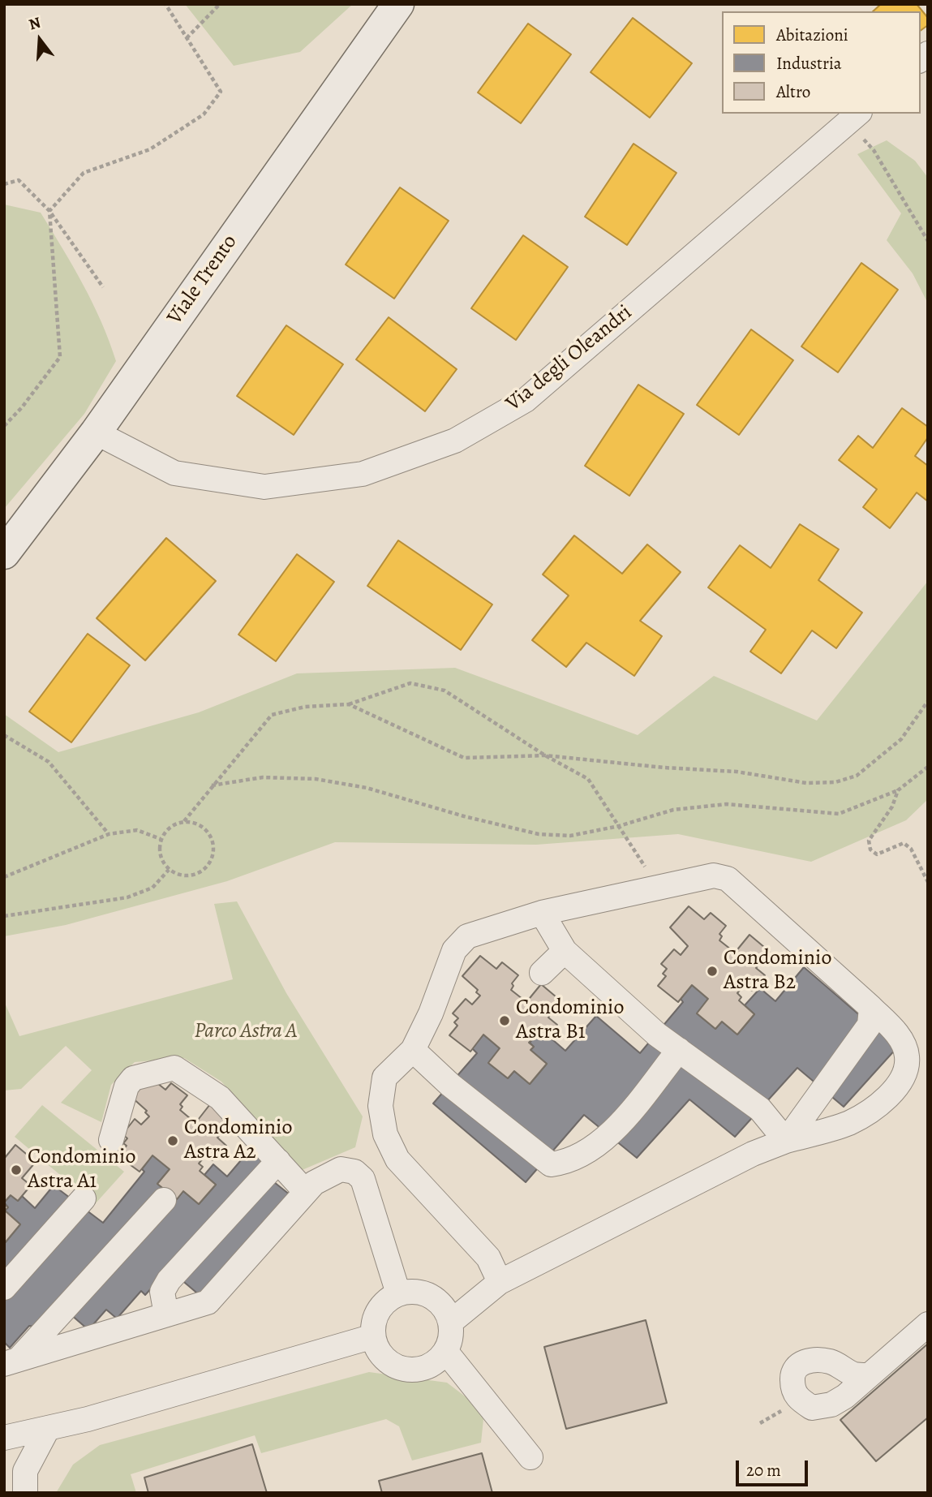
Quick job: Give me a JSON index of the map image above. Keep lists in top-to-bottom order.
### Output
{
  "streets": {
    "street": ["Viale Trento", "Via degli Oleandri"]
  },
  "crossings": [
    ["Viale Trento", "Via degli Oleandri"]
  ],
  "parks": ["Parco Astra A"],
  "places": [
    "Condominio Astra B2",
    "Condominio Astra B1",
    "Condominio Astra A2",
    "Condominio Astra A1"
  ],
  "legend": ["Abitazioni", "Industria", "Altro"],
  "scale_bar": "20 m",
  "north": "top"
}
